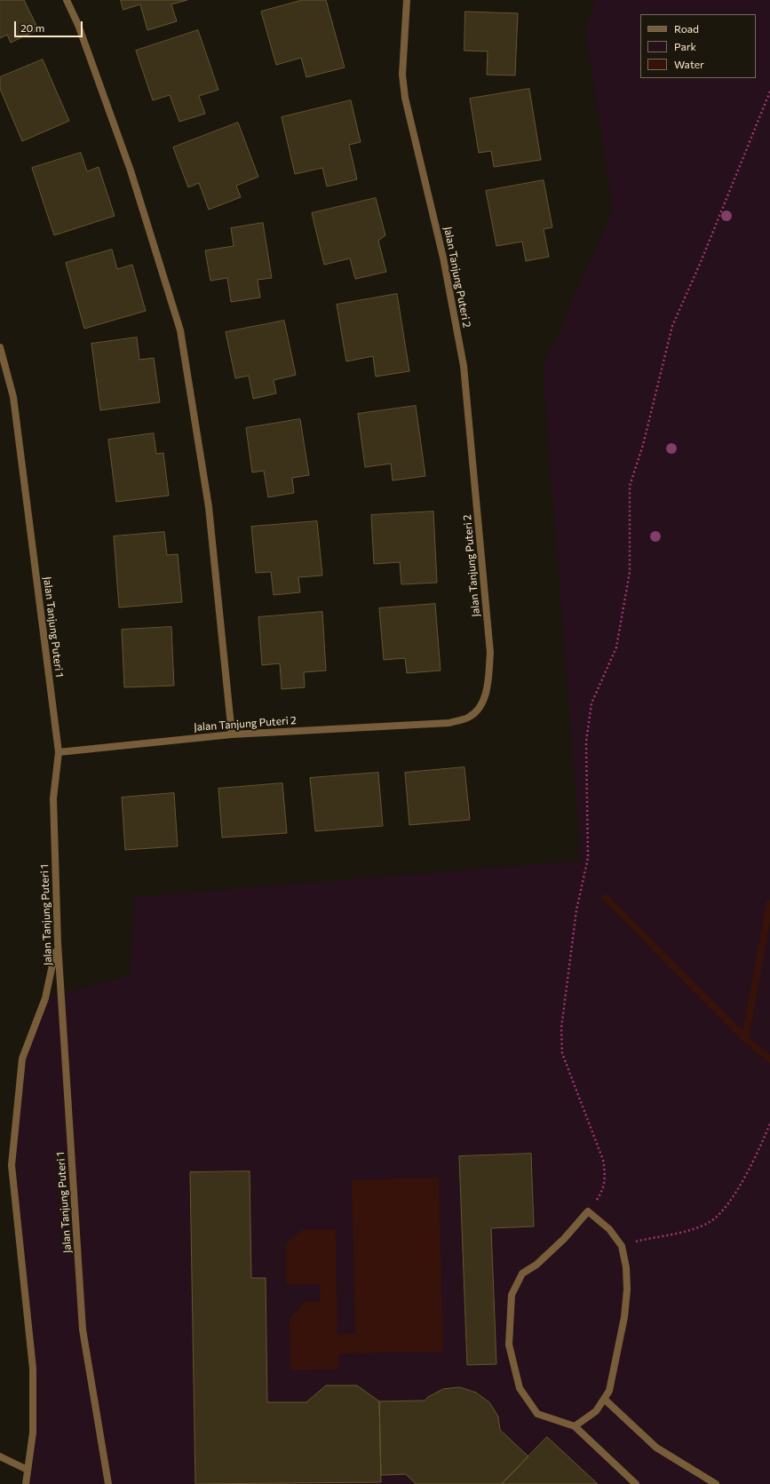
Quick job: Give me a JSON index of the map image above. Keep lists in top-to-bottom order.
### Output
{
  "streets": {
    "street": ["Jalan Tanjung Puteri 2", "Jalan Tanjung Puteri 1"]
  },
  "crossings": [
    ["Jalan Tanjung Puteri 2", "Jalan Tanjung Puteri 1"]
  ],
  "legend": ["Road", "Park", "Water"],
  "scale_bar": "20 m"
}
